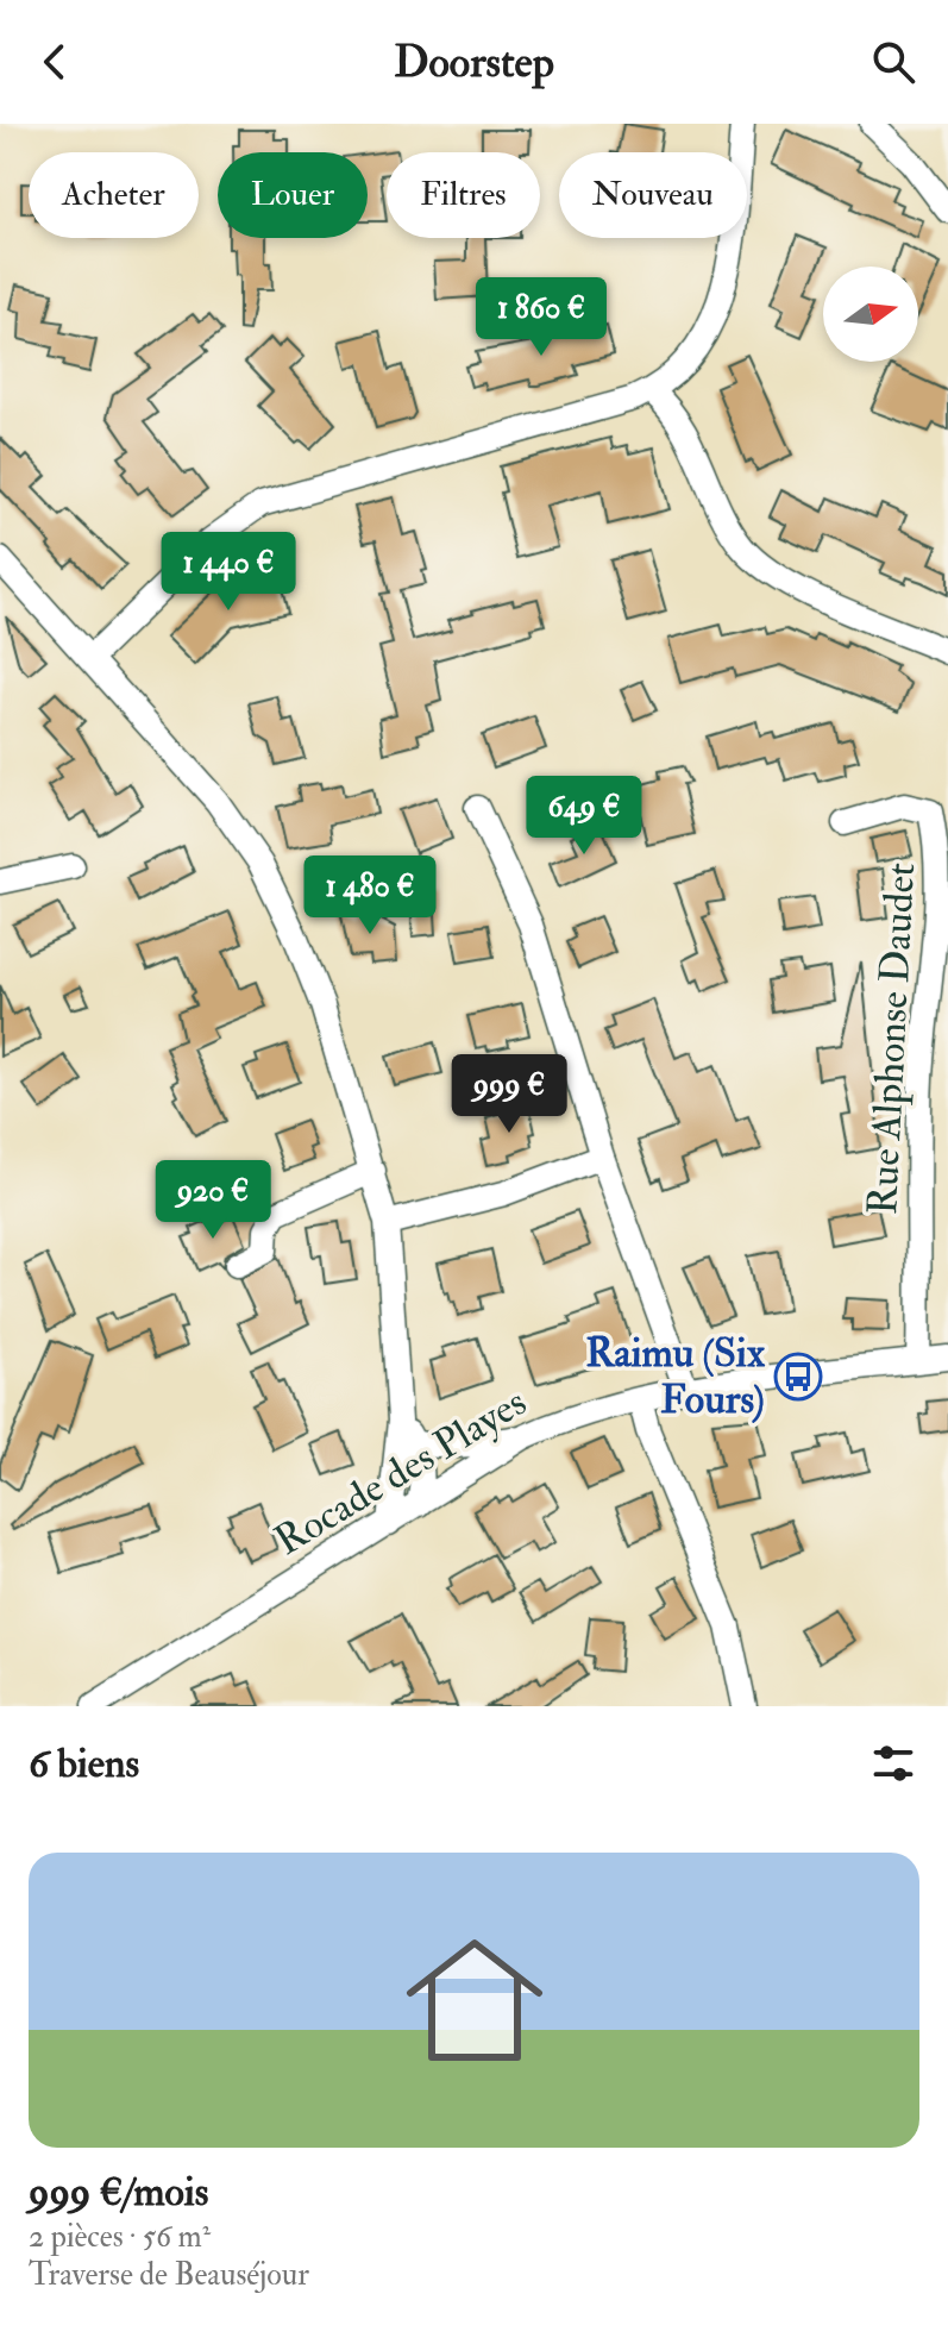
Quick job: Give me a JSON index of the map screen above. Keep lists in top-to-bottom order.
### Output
{
  "streets": {
    "street": ["Rue Alphonse Daudet", "Rocade des Playes"]
  },
  "crossings": [
    ["Rue Alphonse Daudet", "Rocade des Playes"]
  ],
  "places": {
    "bus stop": ["Raimu (Six Fours)"]
  },
  "north": "right",
  "page": {
    "header": "Doorstep",
    "chip": [
      "Acheter",
      "Louer",
      "Filtres",
      "Nouveau"
    ],
    "price": [
      "1 860 €",
      "1 440 €",
      "649 €",
      "1 480 €",
      "999 €",
      "920 €"
    ],
    "heading": "6 biens",
    "list": [
      {
        "name": "999 €/mois",
        "note": "2 pièces · 56 m² · Traverse de Beauséjour"
      }
    ]
  }
}
